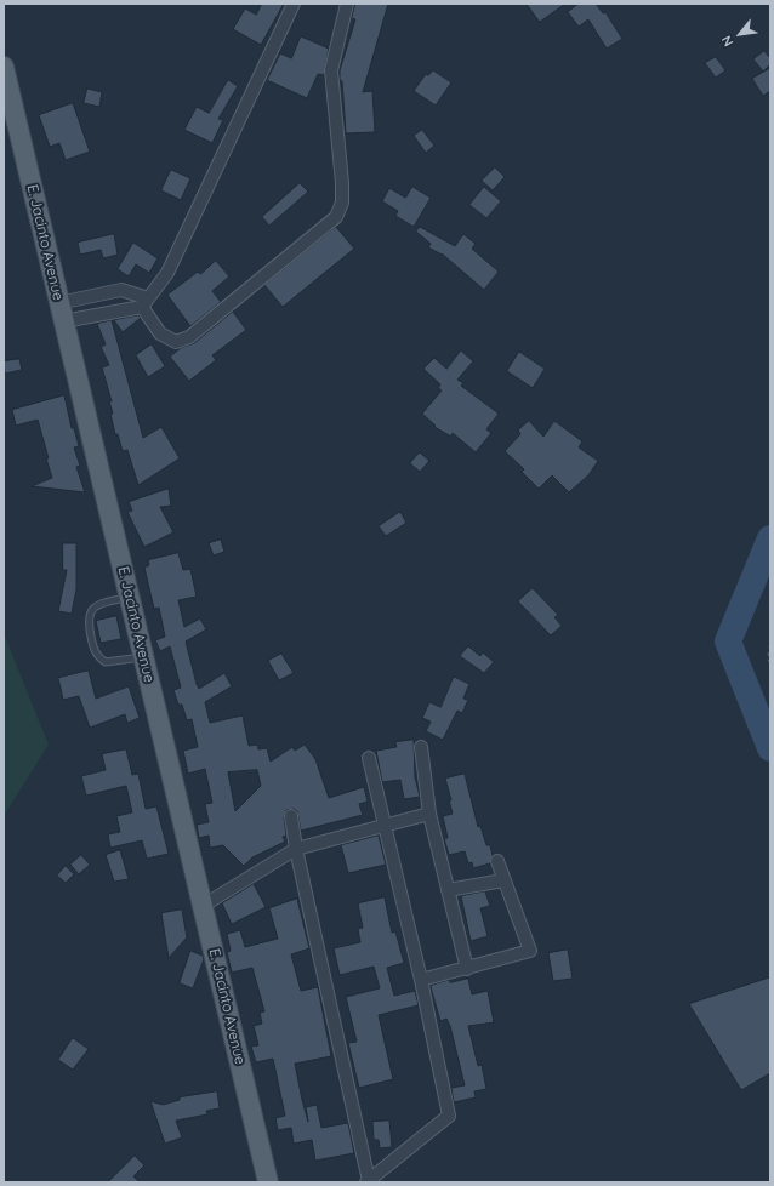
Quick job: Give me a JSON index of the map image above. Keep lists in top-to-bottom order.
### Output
{
  "streets": {
    "main road": ["E. Jacinto Avenue"]
  },
  "north": "bottom left"
}
